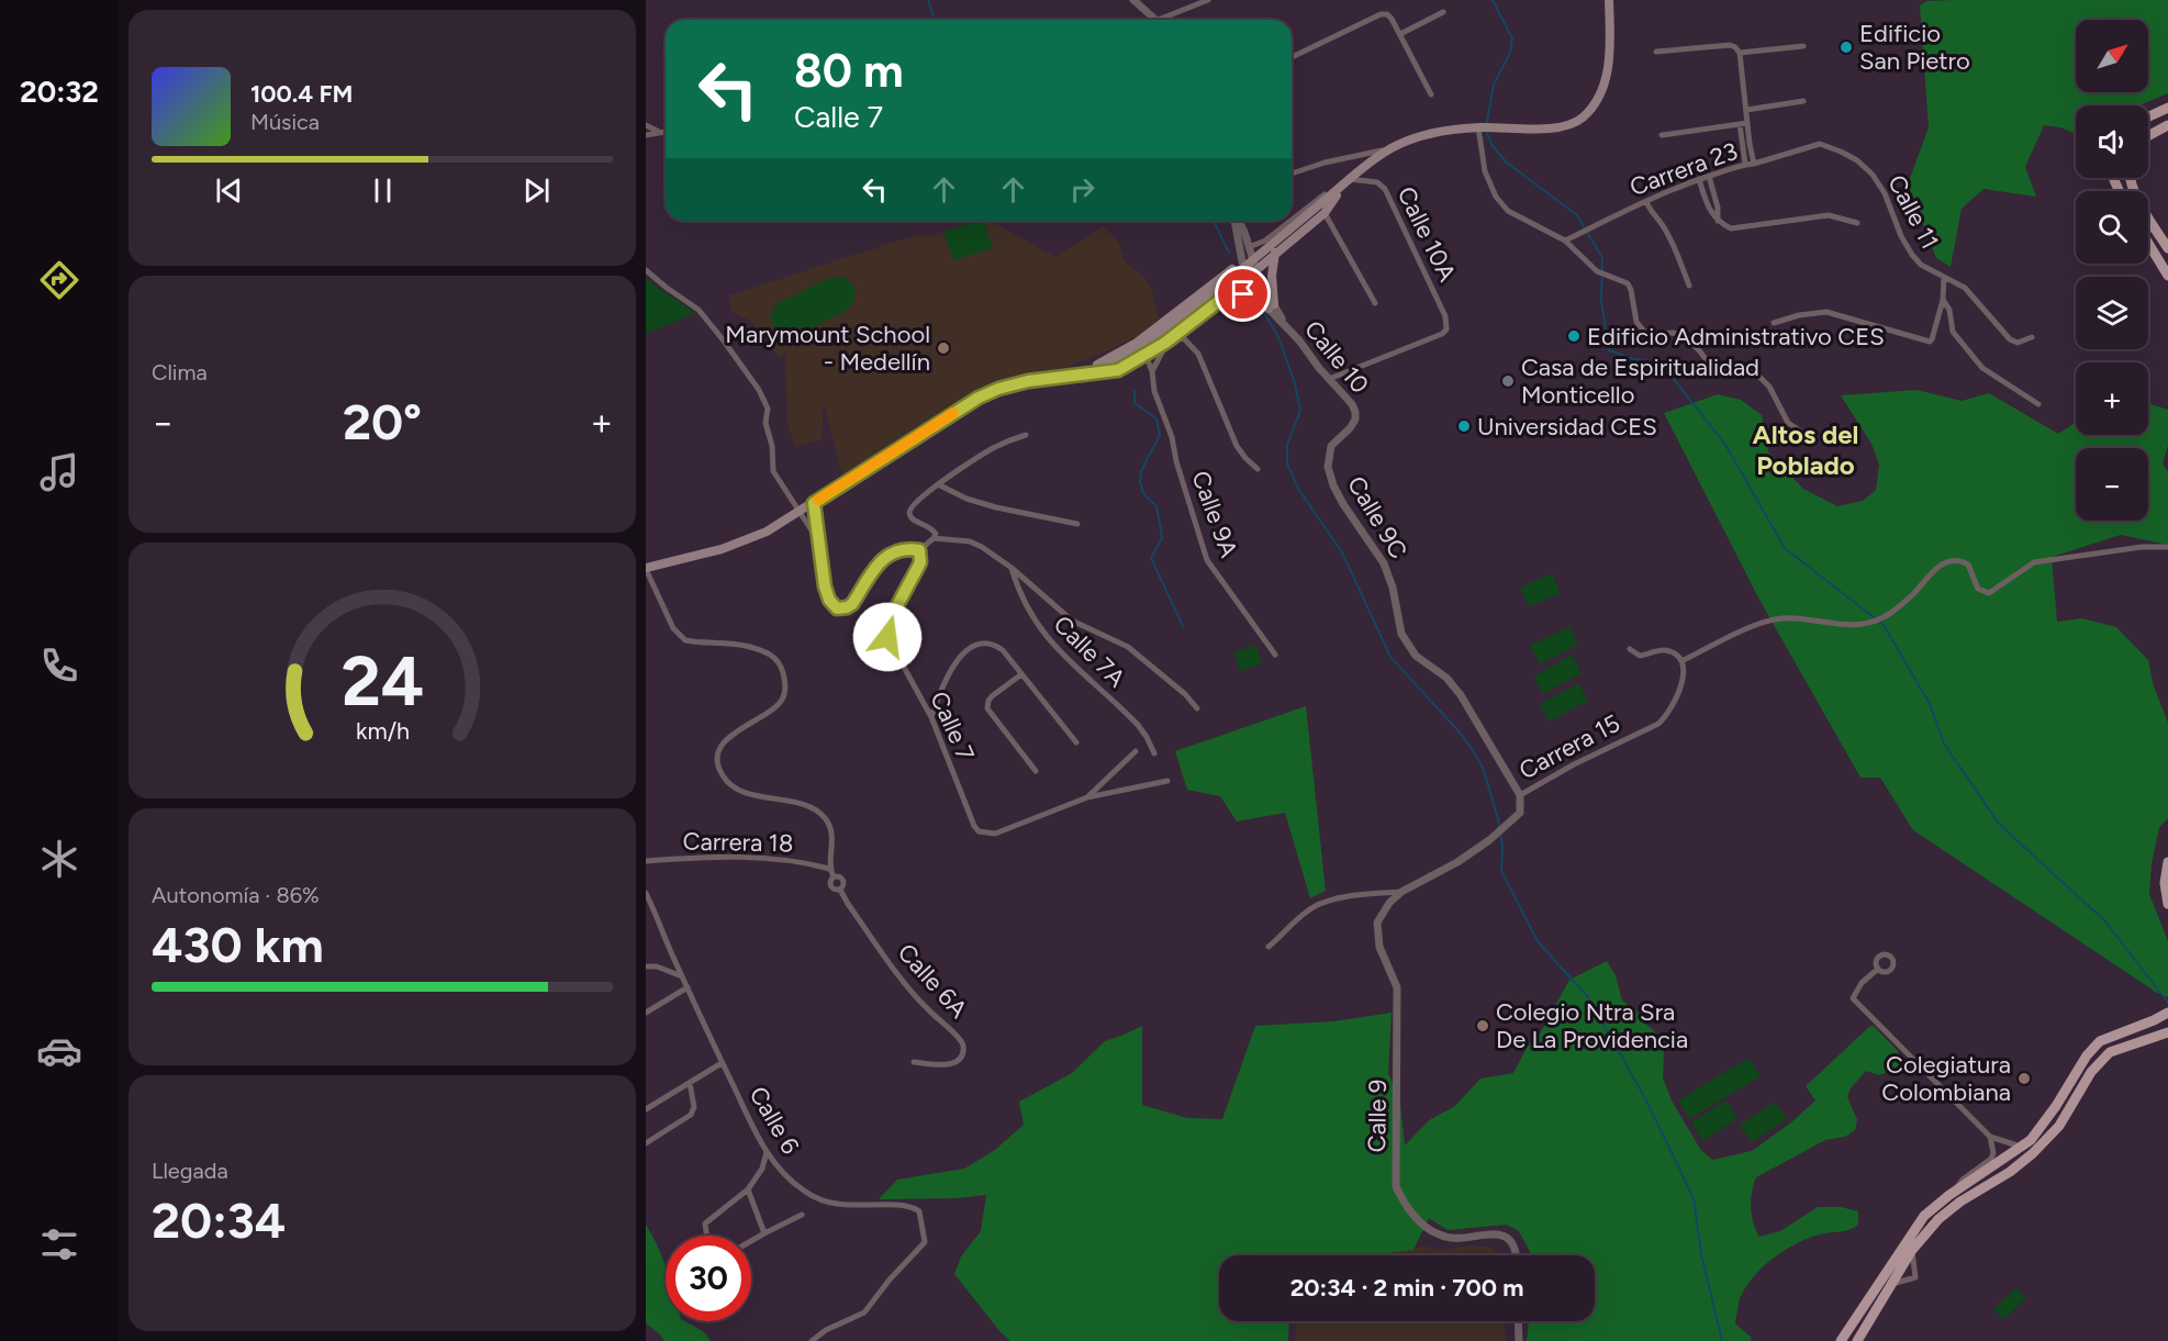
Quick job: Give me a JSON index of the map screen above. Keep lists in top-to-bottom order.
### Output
{
  "streets": {
    "street": [
      "Carrera 23",
      "Calle 11",
      "Calle 10A",
      "Calle 10",
      "Calle 9A",
      "Calle 9C",
      "Calle 7A",
      "Calle 7",
      "Carrera 15",
      "Carrera 18",
      "Calle 6A",
      "Calle 9",
      "Calle 6"
    ]
  },
  "crossings": [
    ["Carrera 23", "Calle 11"],
    ["Calle 10A", "Calle 10"],
    ["Calle 10", "Calle 9C"],
    ["Calle 9C", "Carrera 15"],
    ["Carrera 15", "Calle 9"],
    ["Carrera 18", "Calle 6A"]
  ],
  "districts": ["Altos del Poblado"],
  "places": [
    "Edificio San Pietro",
    "Edificio Administrativo CES",
    "Marymount School - Medellín",
    "Casa de Espiritualidad Monticello",
    "Universidad CES",
    "Colegio Ntra Sra De La Providencia",
    "Colegiatura Colombiana"
  ],
  "north": "top right",
  "page": {
    "tabs": "20:32",
    "map_buttons": ["+", "−"],
    "turn": ["80 m", "Calle 7"],
    "song": ["100.4 FM", "Música"],
    "tile": [
      "Clima",
      ["Autonomía · 86%", "430 km"],
      ["Llegada", "20:34"]
    ],
    "heat": ["−", "20°", "+"],
    "limit": "30",
    "trip": "20:34 · 2 min · 700 m",
    "gauge": ["24", "km/h"]
  }
}
